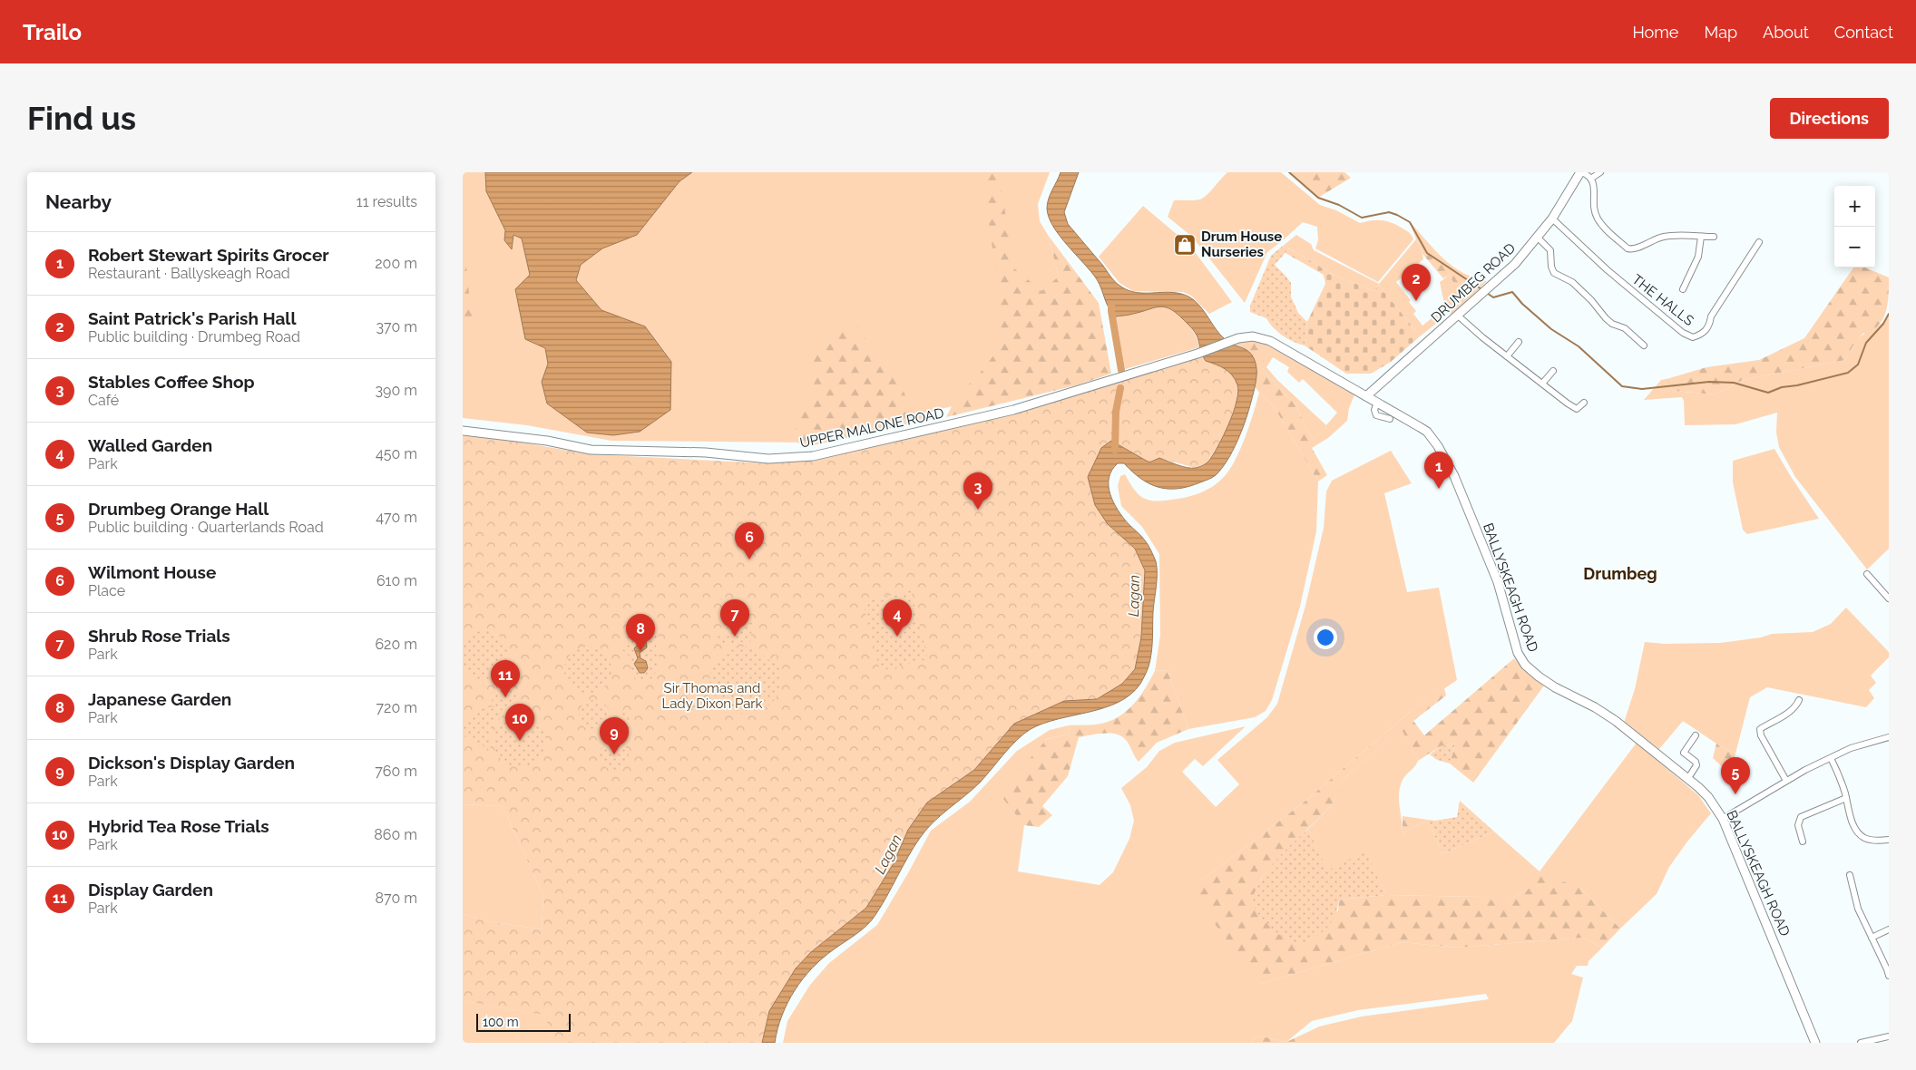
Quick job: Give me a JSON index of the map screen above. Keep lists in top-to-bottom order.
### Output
{
  "streets": {
    "main road": ["DRUMBEG ROAD", "UPPER MALONE ROAD", "BALLYSKEAGH ROAD"],
    "street": ["THE HALLS"]
  },
  "crossings": [
    ["DRUMBEG ROAD", "THE HALLS"],
    ["DRUMBEG ROAD", "UPPER MALONE ROAD"],
    ["DRUMBEG ROAD", "BALLYSKEAGH ROAD"],
    ["UPPER MALONE ROAD", "BALLYSKEAGH ROAD"]
  ],
  "districts": ["Drumbeg"],
  "water": ["Lagan"],
  "parks": ["Sir Thomas and Lady Dixon Park"],
  "places": {
    "shop": ["Drum House Nurseries"]
  },
  "scale_bar": "100 m",
  "page": {
    "header": "Trailo",
    "nav": [
      "Home",
      "Map",
      "About",
      "Contact"
    ],
    "buttons": "Directions",
    "title": "Find us",
    "heading": ["Nearby", "11 results"],
    "map_buttons": ["+", "−"],
    "list": [
      {
        "mark": "1",
        "name": "Robert Stewart Spirits Grocer",
        "note": "Restaurant · Ballyskeagh Road",
        "value": "200 m"
      },
      {
        "mark": "2",
        "name": "Saint Patrick's Parish Hall",
        "note": "Public building · Drumbeg Road",
        "value": "370 m"
      },
      {
        "mark": "3",
        "name": "Stables Coffee Shop",
        "note": "Café",
        "value": "390 m"
      },
      {
        "mark": "4",
        "name": "Walled Garden",
        "note": "Park",
        "value": "450 m"
      },
      {
        "mark": "5",
        "name": "Drumbeg Orange Hall",
        "note": "Public building · Quarterlands Road",
        "value": "470 m"
      },
      {
        "mark": "6",
        "name": "Wilmont House",
        "note": "Place",
        "value": "610 m"
      },
      {
        "mark": "7",
        "name": "Shrub Rose Trials",
        "note": "Park",
        "value": "620 m"
      },
      {
        "mark": "8",
        "name": "Japanese Garden",
        "note": "Park",
        "value": "720 m"
      },
      {
        "mark": "9",
        "name": "Dickson's Display Garden",
        "note": "Park",
        "value": "760 m"
      },
      {
        "mark": "10",
        "name": "Hybrid Tea Rose Trials",
        "note": "Park",
        "value": "860 m"
      },
      {
        "mark": "11",
        "name": "Display Garden",
        "note": "Park",
        "value": "870 m"
      }
    ],
    "pins": [
      "2",
      "1",
      "3",
      "6",
      "4",
      "7",
      "8",
      "11",
      "10",
      "9",
      "5"
    ],
    "scale": "100 m"
  }
}
